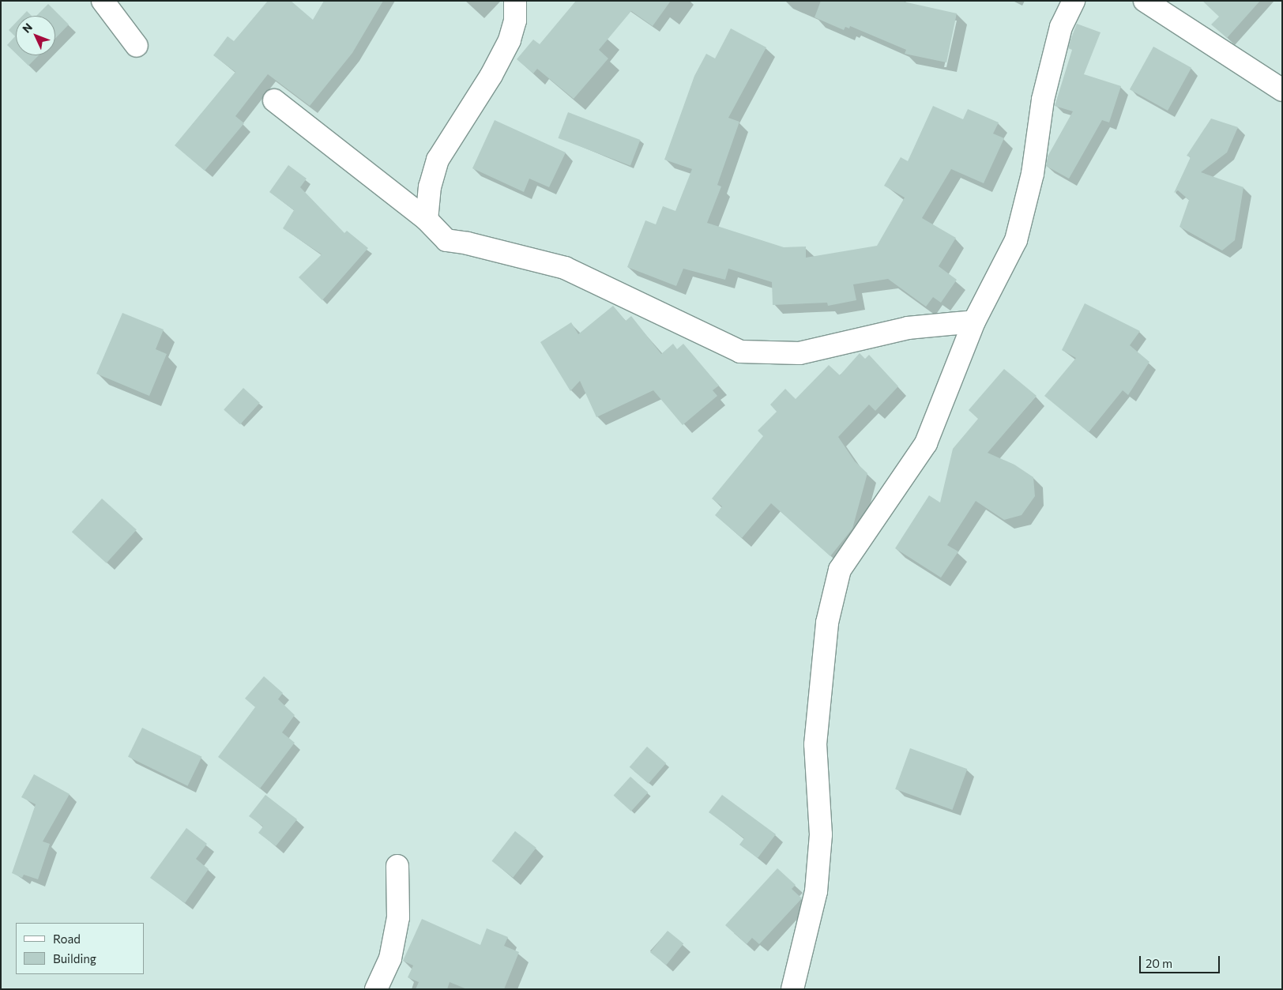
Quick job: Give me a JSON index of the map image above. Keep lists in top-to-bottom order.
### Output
{
  "legend": ["Road", "Building"],
  "scale_bar": "20 m",
  "north": "top left"
}
